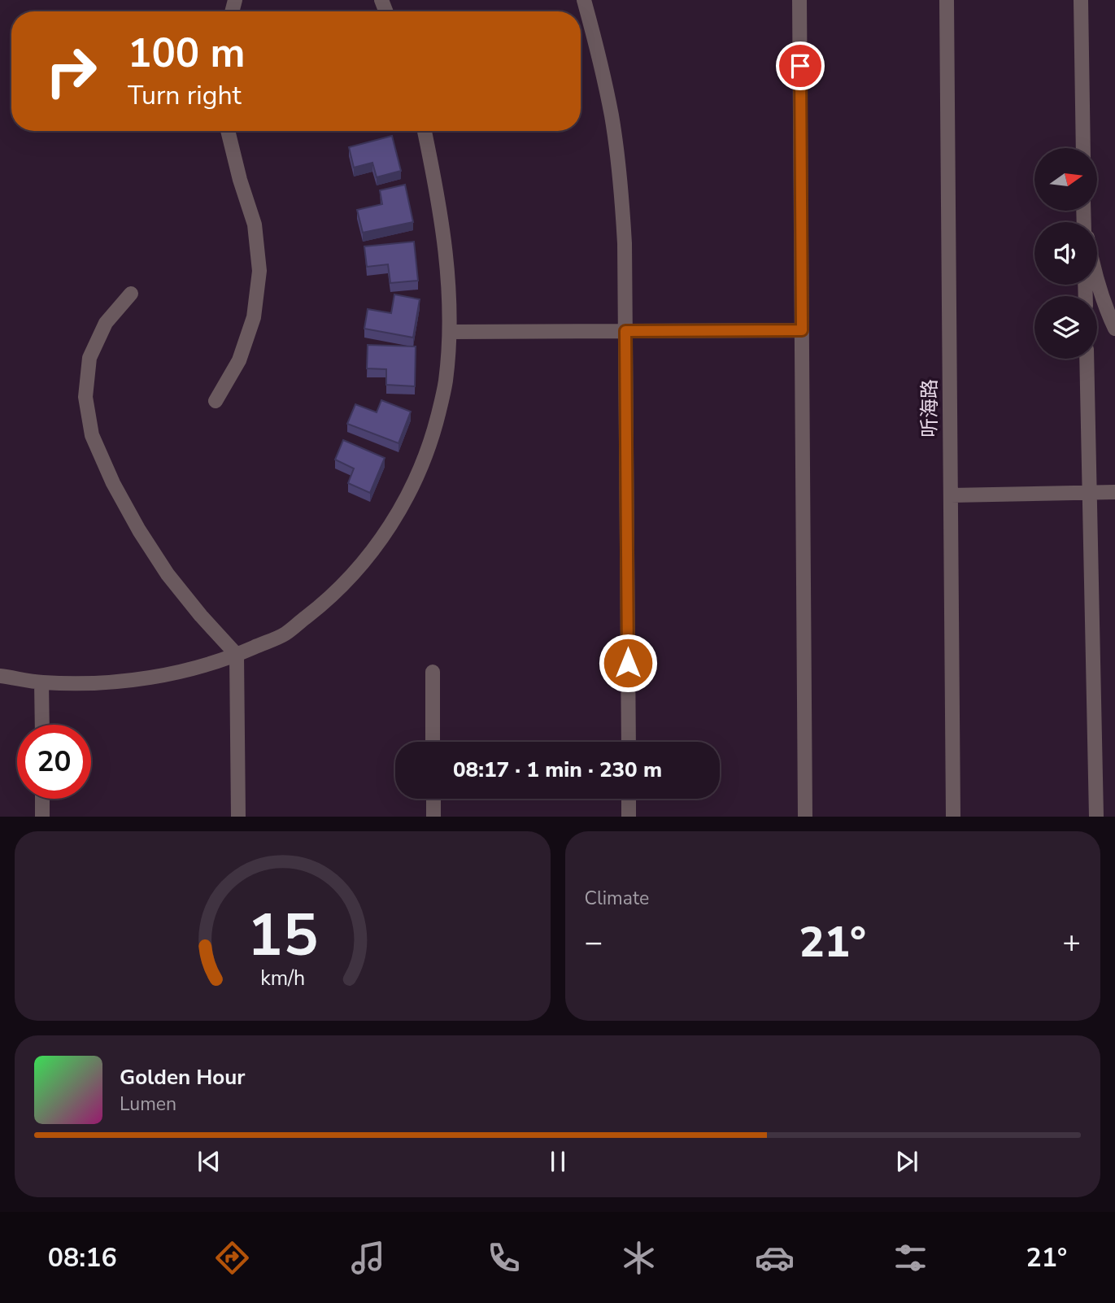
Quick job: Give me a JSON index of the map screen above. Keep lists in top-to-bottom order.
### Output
{
  "streets": {
    "street": ["听海路"]
  },
  "north": "right",
  "page": {
    "turn": ["100 m", "Turn right"],
    "limit": "20",
    "trip": "08:17 · 1 min · 230 m",
    "tile": "Climate",
    "heat": ["−", "21°", "+"],
    "song": ["Golden Hour", "Lumen"],
    "tabs": ["08:16", "21°"],
    "gauge": ["15", "km/h"]
  }
}
